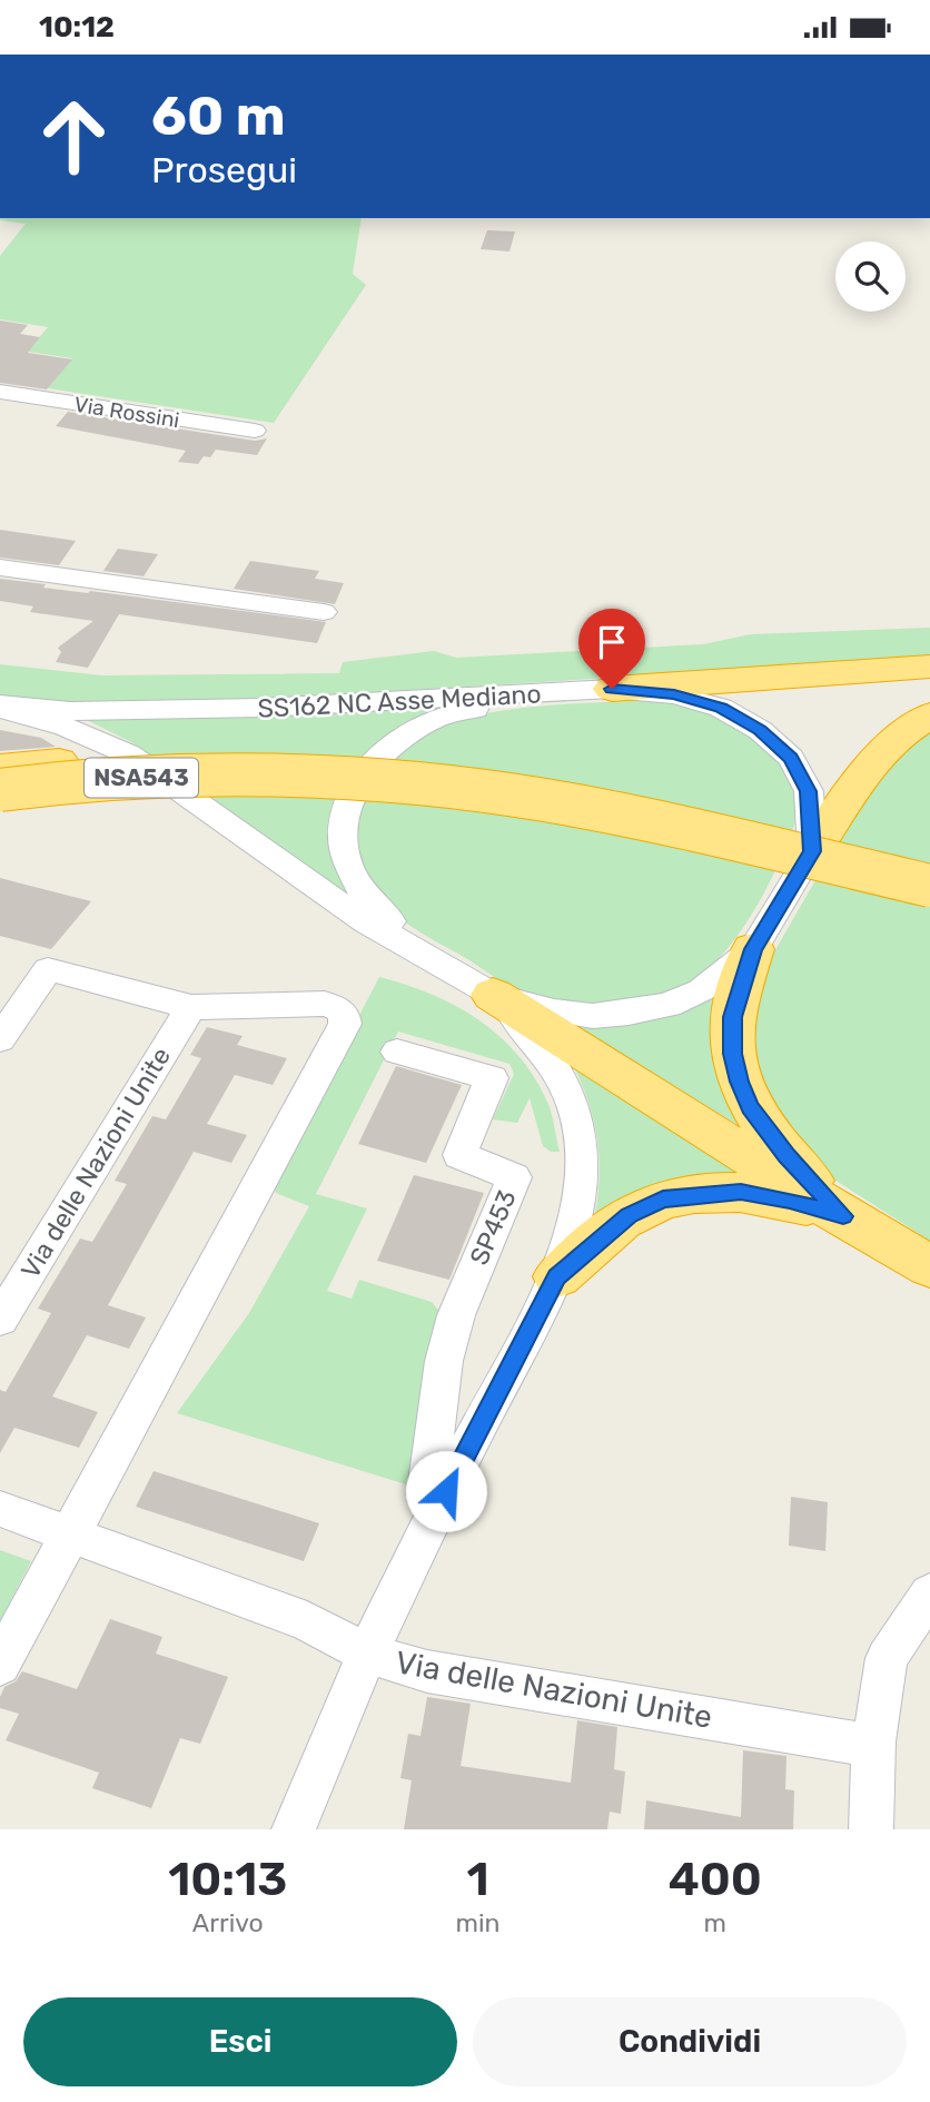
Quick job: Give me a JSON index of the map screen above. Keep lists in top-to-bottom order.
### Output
{
  "streets": {
    "highway": ["SS162 NC Asse Mediano", "NSA543"],
    "street": ["Via Rossini", "Via delle Nazioni Unite", "SP453"]
  },
  "page": {
    "status": "10:12",
    "turn": ["60 m", "Prosegui"],
    "eta": [
      "10:13",
      "Arrivo",
      "1",
      "min",
      "400",
      "m"
    ],
    "buttons": ["Esci", "Condividi"]
  }
}
